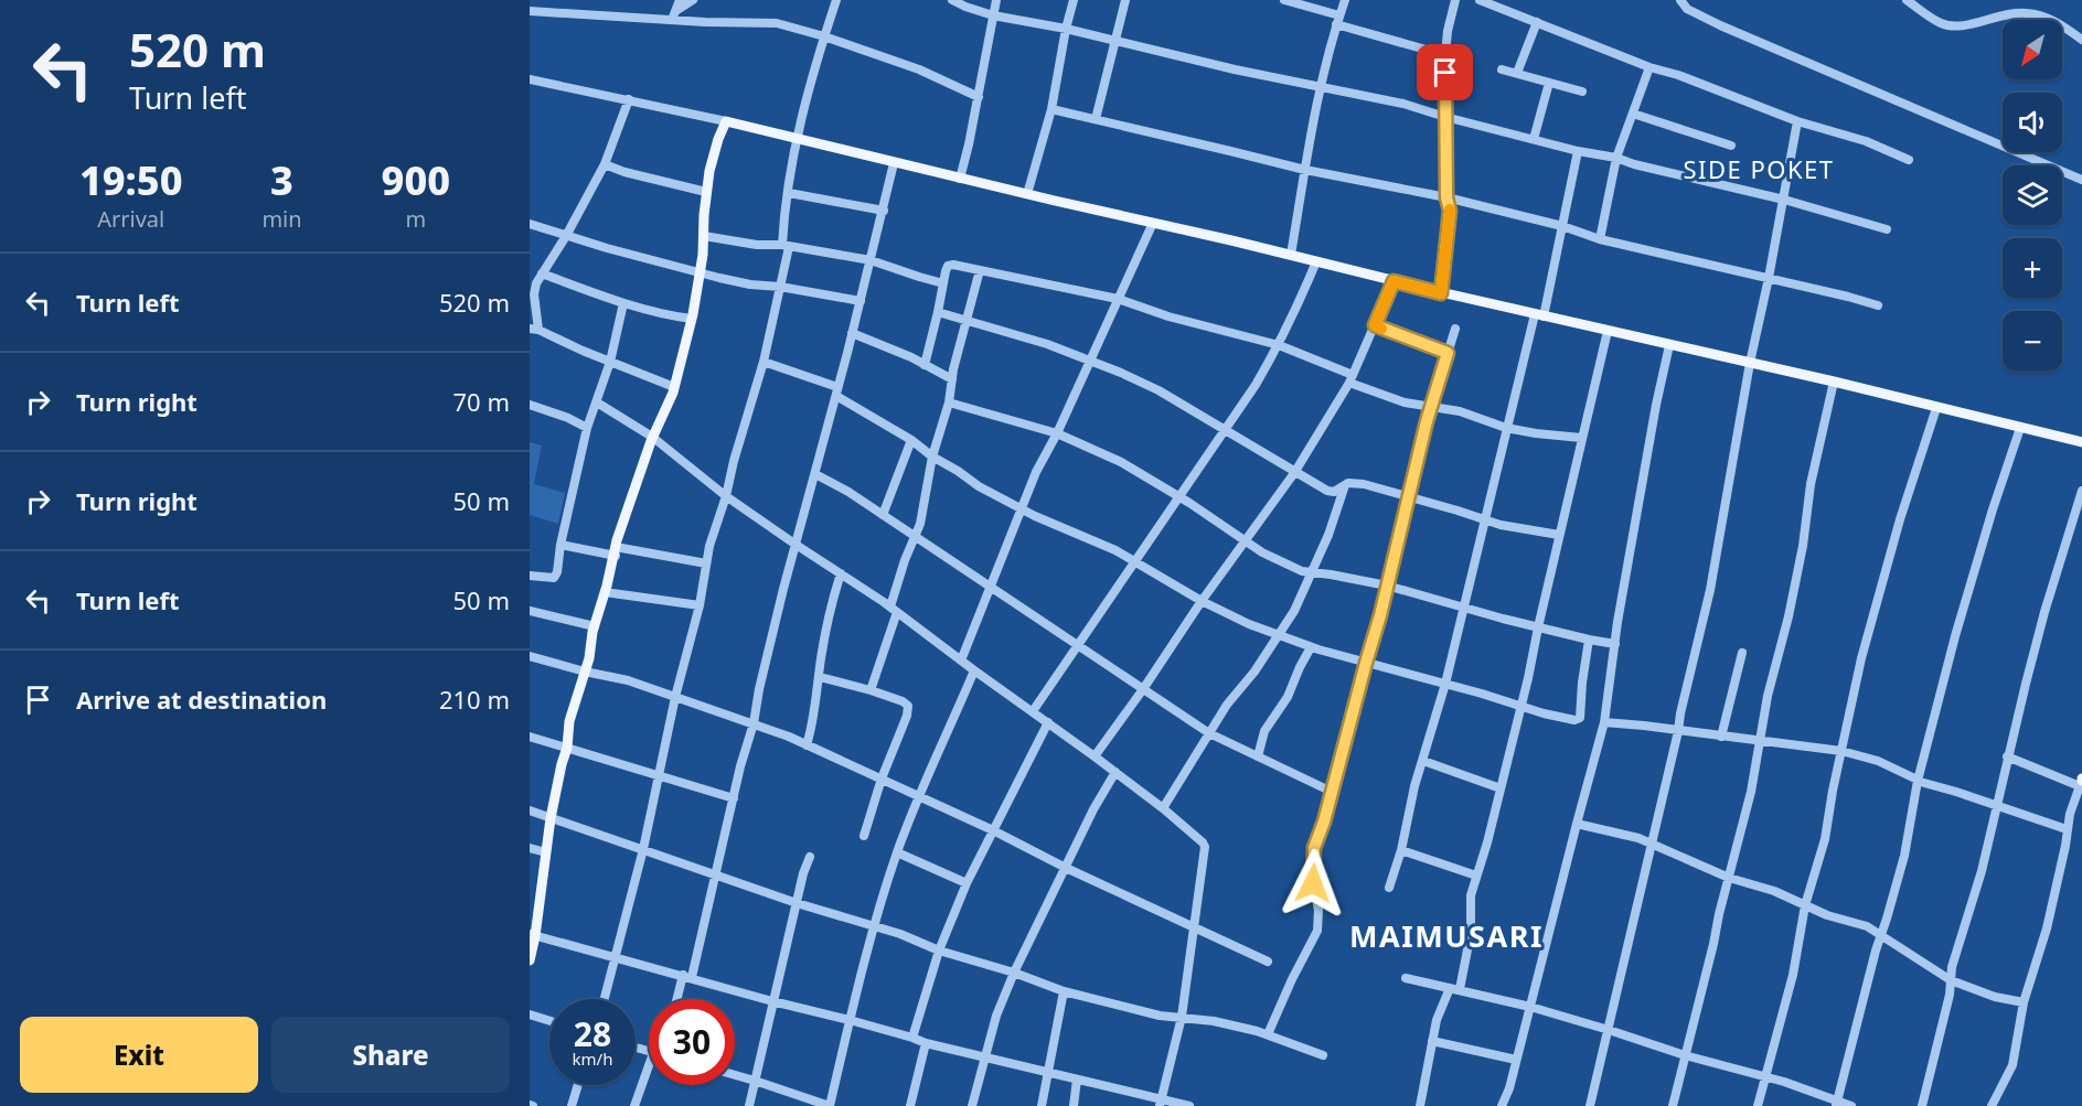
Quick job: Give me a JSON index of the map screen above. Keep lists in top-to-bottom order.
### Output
{
  "districts": ["SIDE POKET", "MAIMUSARI"],
  "north": "bottom left",
  "page": {
    "turn": ["520 m", "Turn left"],
    "map_buttons": ["+", "−"],
    "eta": [
      "19:50",
      "Arrival",
      "3",
      "min",
      "900",
      "m"
    ],
    "list": [
      {
        "name": "Turn left",
        "value": "520 m"
      },
      {
        "name": "Turn right",
        "value": "70 m"
      },
      {
        "name": "Turn right",
        "value": "50 m"
      },
      {
        "name": "Turn left",
        "value": "50 m"
      },
      {
        "name": "Arrive at destination",
        "value": "210 m"
      }
    ],
    "speed": "28 km/h",
    "limit": "30",
    "buttons": ["Exit", "Share"]
  }
}
